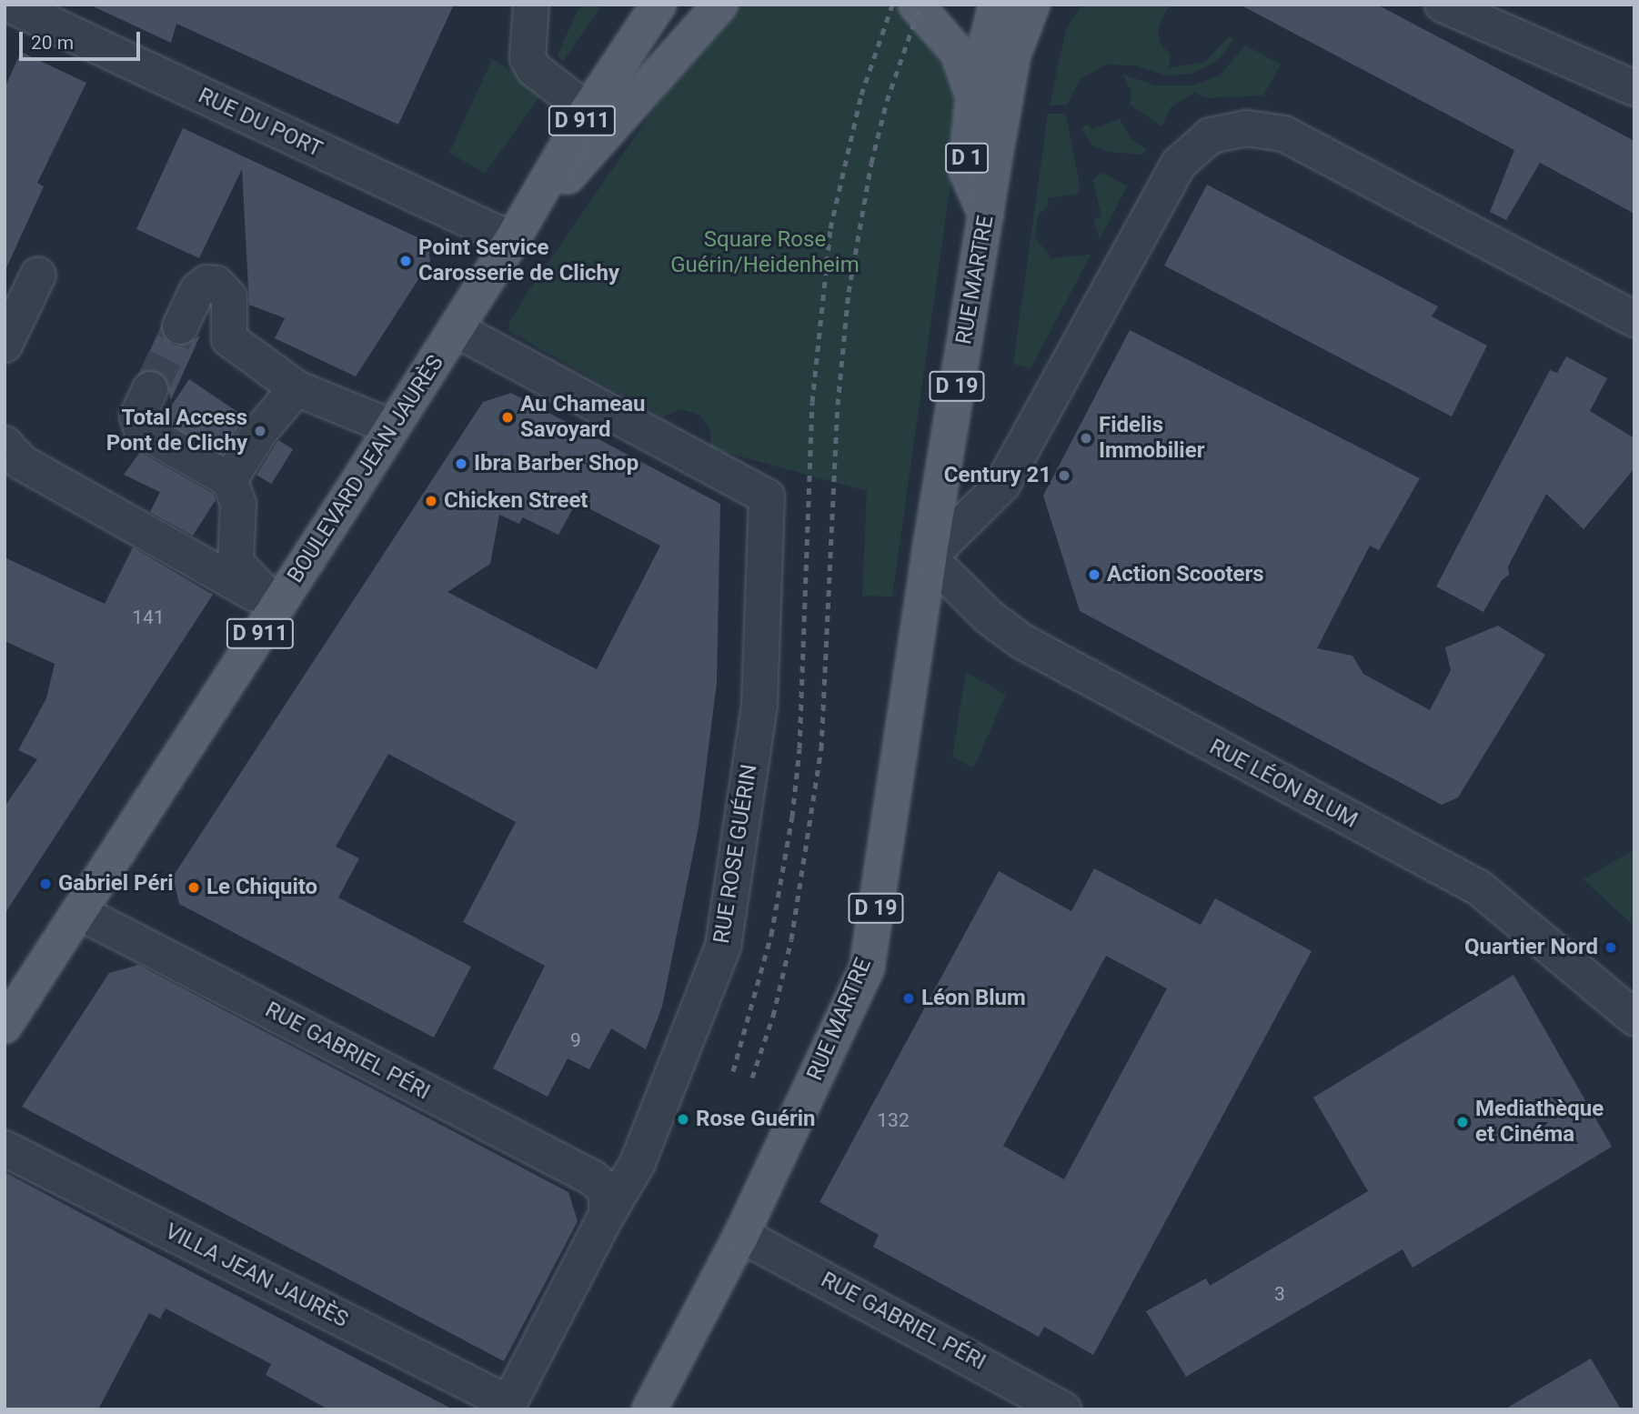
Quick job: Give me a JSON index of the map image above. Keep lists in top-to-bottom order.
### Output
{
  "streets": {
    "main road": [
      "D 911",
      "D 1",
      "RUE MARTRE",
      "D 19",
      "BOULEVARD JEAN JAURÈS"
    ],
    "street": [
      "RUE DU PORT",
      "RUE LÉON BLUM",
      "RUE ROSE GUÉRIN",
      "RUE GABRIEL PÉRI",
      "VILLA JEAN JAURÈS"
    ]
  },
  "crossings": [
    ["RUE DU PORT", "BOULEVARD JEAN JAURÈS"],
    ["D 1", "RUE MARTRE"],
    ["RUE MARTRE", "RUE LÉON BLUM"],
    ["RUE MARTRE", "RUE GABRIEL PÉRI"],
    ["BOULEVARD JEAN JAURÈS", "RUE ROSE GUÉRIN"],
    ["BOULEVARD JEAN JAURÈS", "RUE GABRIEL PÉRI"],
    ["RUE ROSE GUÉRIN", "RUE GABRIEL PÉRI"]
  ],
  "parks": ["Square Rose Guérin/Heidenheim"],
  "places": [
    "Point Service Carosserie de Clichy",
    "Au Chameau Savoyard",
    "Total Access Pont de Clichy",
    "Fidelis Immobilier",
    "Ibra Barber Shop",
    "Century 21",
    "Chicken Street",
    "Action Scooters",
    "Gabriel Péri",
    "Le Chiquito",
    "Quartier Nord",
    "Léon Blum",
    "Rose Guérin",
    "Mediathèque et Cinéma"
  ],
  "house_numbers": [
    "141",
    "9",
    "132",
    "3"
  ],
  "scale_bar": "20 m"
}
